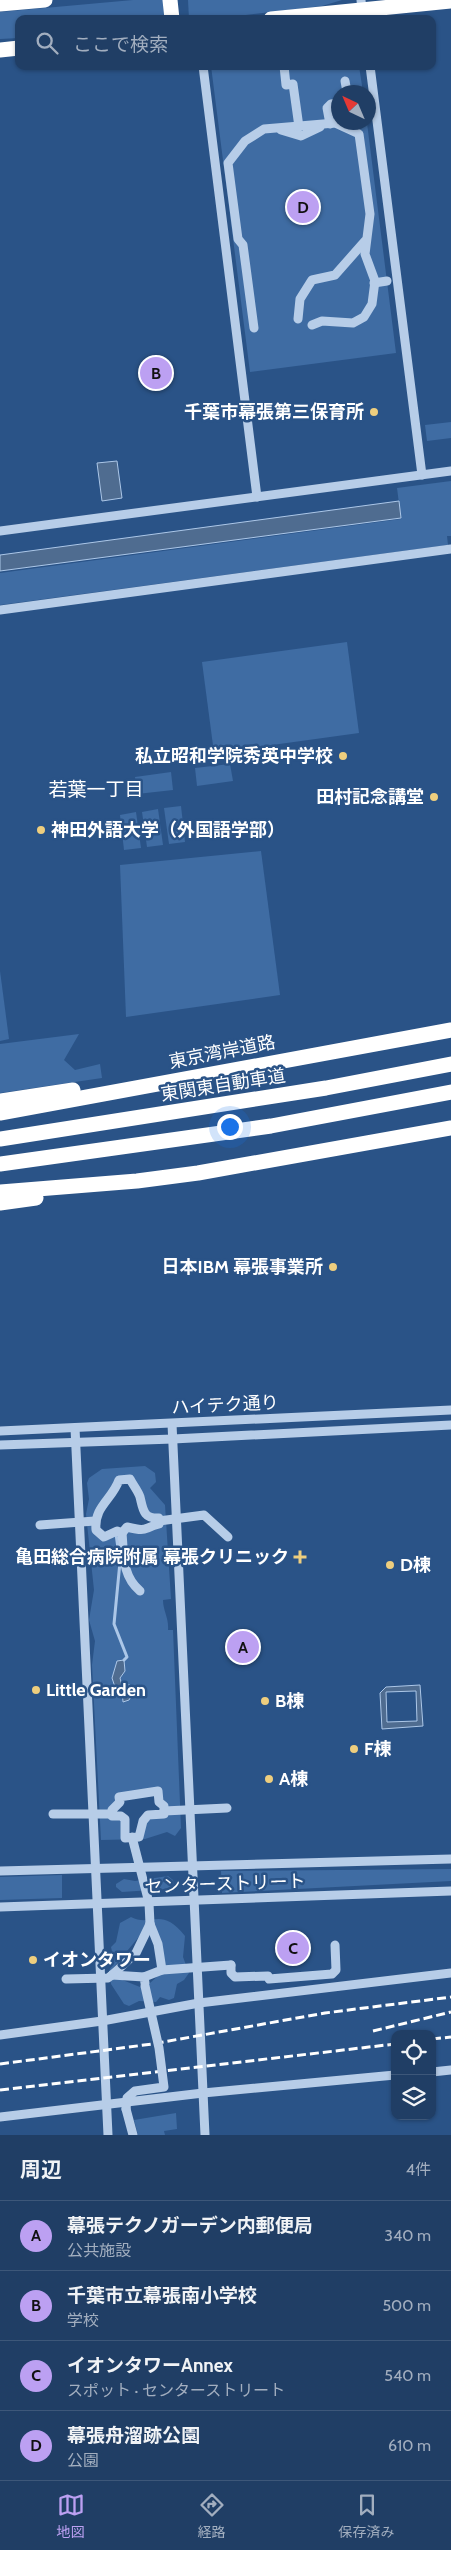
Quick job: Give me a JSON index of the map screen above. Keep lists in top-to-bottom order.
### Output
{
  "streets": {
    "highway": ["東京湾岸道路", "東関東自動車道"],
    "street": ["ハイテク通り", "センターストリート"]
  },
  "districts": ["若葉一丁目"],
  "places": {
    "other": [
      "千葉市幕張第三保育所",
      "私立昭和学院秀英中学校",
      "田村記念講堂",
      "神田外語大学（外国語学部）",
      "日本IBM 幕張事業所",
      "D棟",
      "Little Garden",
      "B棟",
      "F棟",
      "A棟",
      "イオンタワー"
    ],
    "health": ["亀田総合病院附属 幕張クリニック"]
  },
  "north": "top left",
  "page": {
    "search": "ここで検索",
    "pins": [
      "D",
      "B",
      "A",
      "C"
    ],
    "heading": ["周辺", "4件"],
    "list": [
      {
        "mark": "A",
        "name": "幕張テクノガーデン内郵便局",
        "note": "公共施設",
        "value": "340 m"
      },
      {
        "mark": "B",
        "name": "千葉市立幕張南小学校",
        "note": "学校",
        "value": "500 m"
      },
      {
        "mark": "C",
        "name": "イオンタワーAnnex",
        "note": "スポット · センターストリート",
        "value": "540 m"
      },
      {
        "mark": "D",
        "name": "幕張舟溜跡公園",
        "note": "公園",
        "value": "610 m"
      }
    ],
    "nav": ["地図", "経路", "保存済み"]
  }
}
